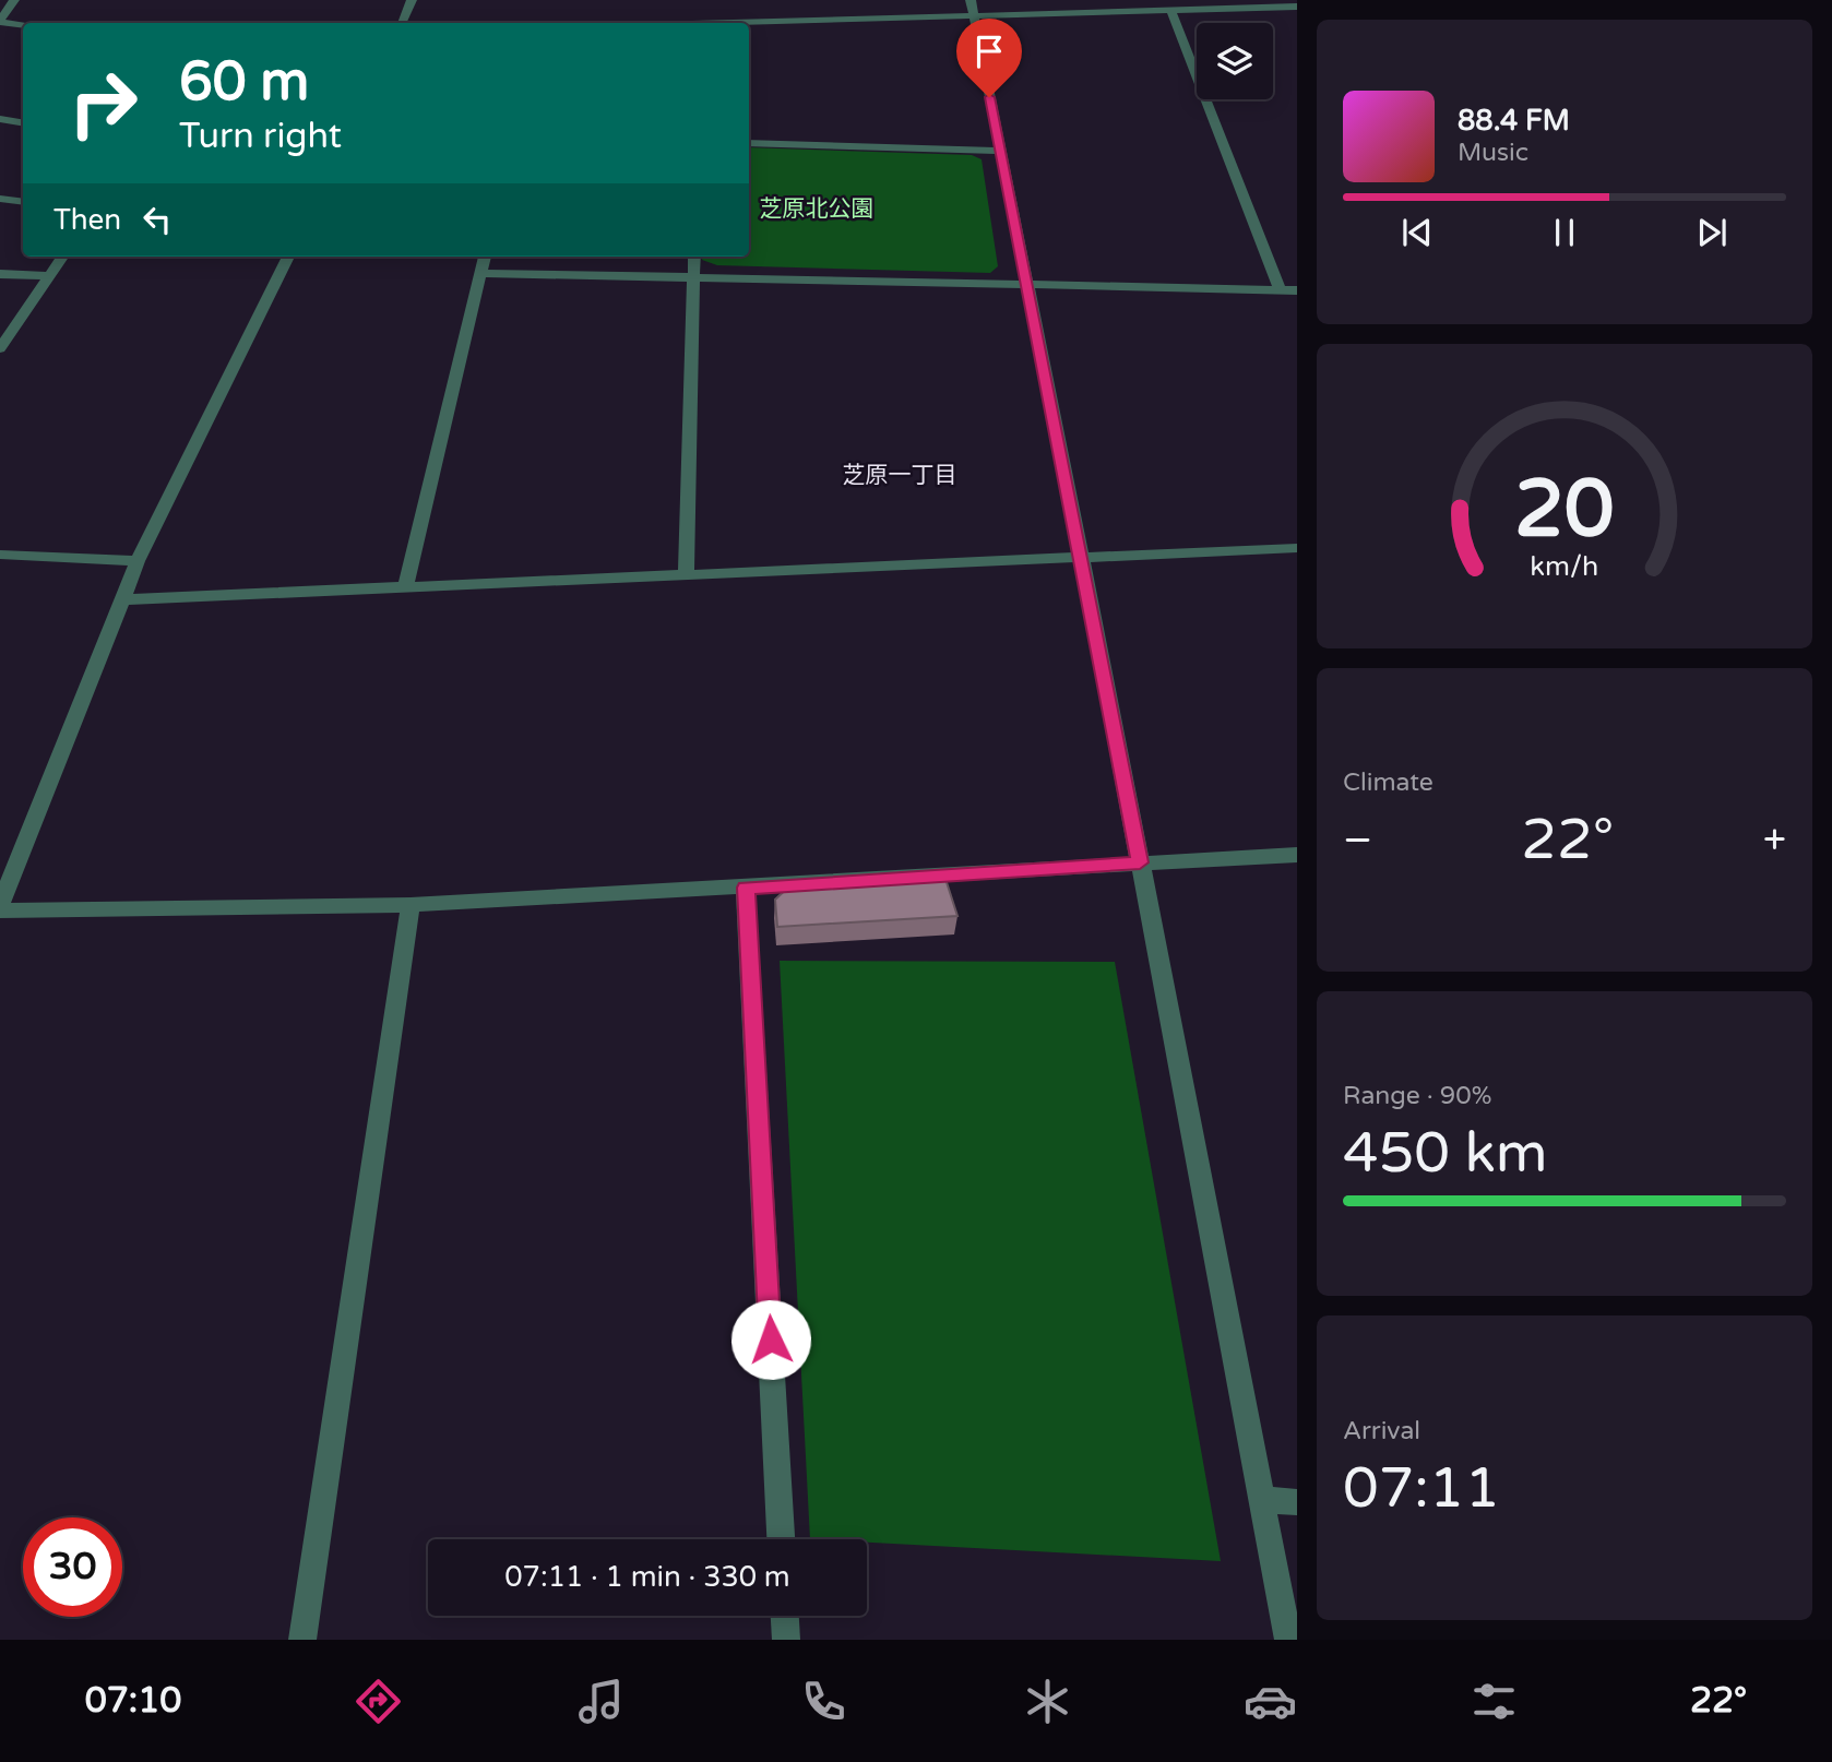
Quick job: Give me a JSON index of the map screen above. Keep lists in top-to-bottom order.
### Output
{
  "districts": ["芝原一丁目"],
  "parks": ["芝原北公園"],
  "page": {
    "turn": ["60 m", "Turn right"],
    "song": ["88.4 FM", "Music"],
    "then": "Then",
    "tile": [
      "Climate",
      ["Range · 90%", "450 km"],
      ["Arrival", "07:11"]
    ],
    "heat": ["−", "22°", "+"],
    "limit": "30",
    "trip": "07:11 · 1 min · 330 m",
    "tabs": ["07:10", "22°"],
    "gauge": ["20", "km/h"]
  }
}
